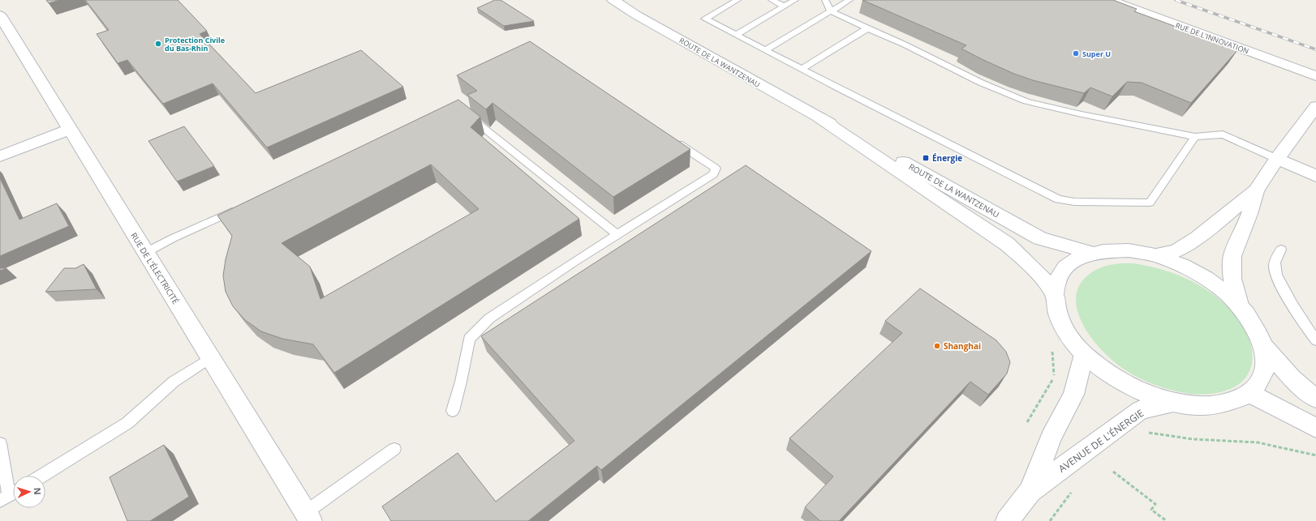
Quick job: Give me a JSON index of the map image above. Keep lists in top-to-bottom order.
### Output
{
  "streets": {
    "street": [
      "RUE DE L'INNOVATION",
      "ROUTE DE LA WANTZENAU",
      "RUE DE L'ÉLECTRICITÉ",
      "AVENUE DE L'ÉNERGIE"
    ]
  },
  "places": {
    "other": ["Protection Civile du Bas-Rhin", "Super U", "Shanghai"],
    "transit": ["Énergie"]
  },
  "north": "right"
}
